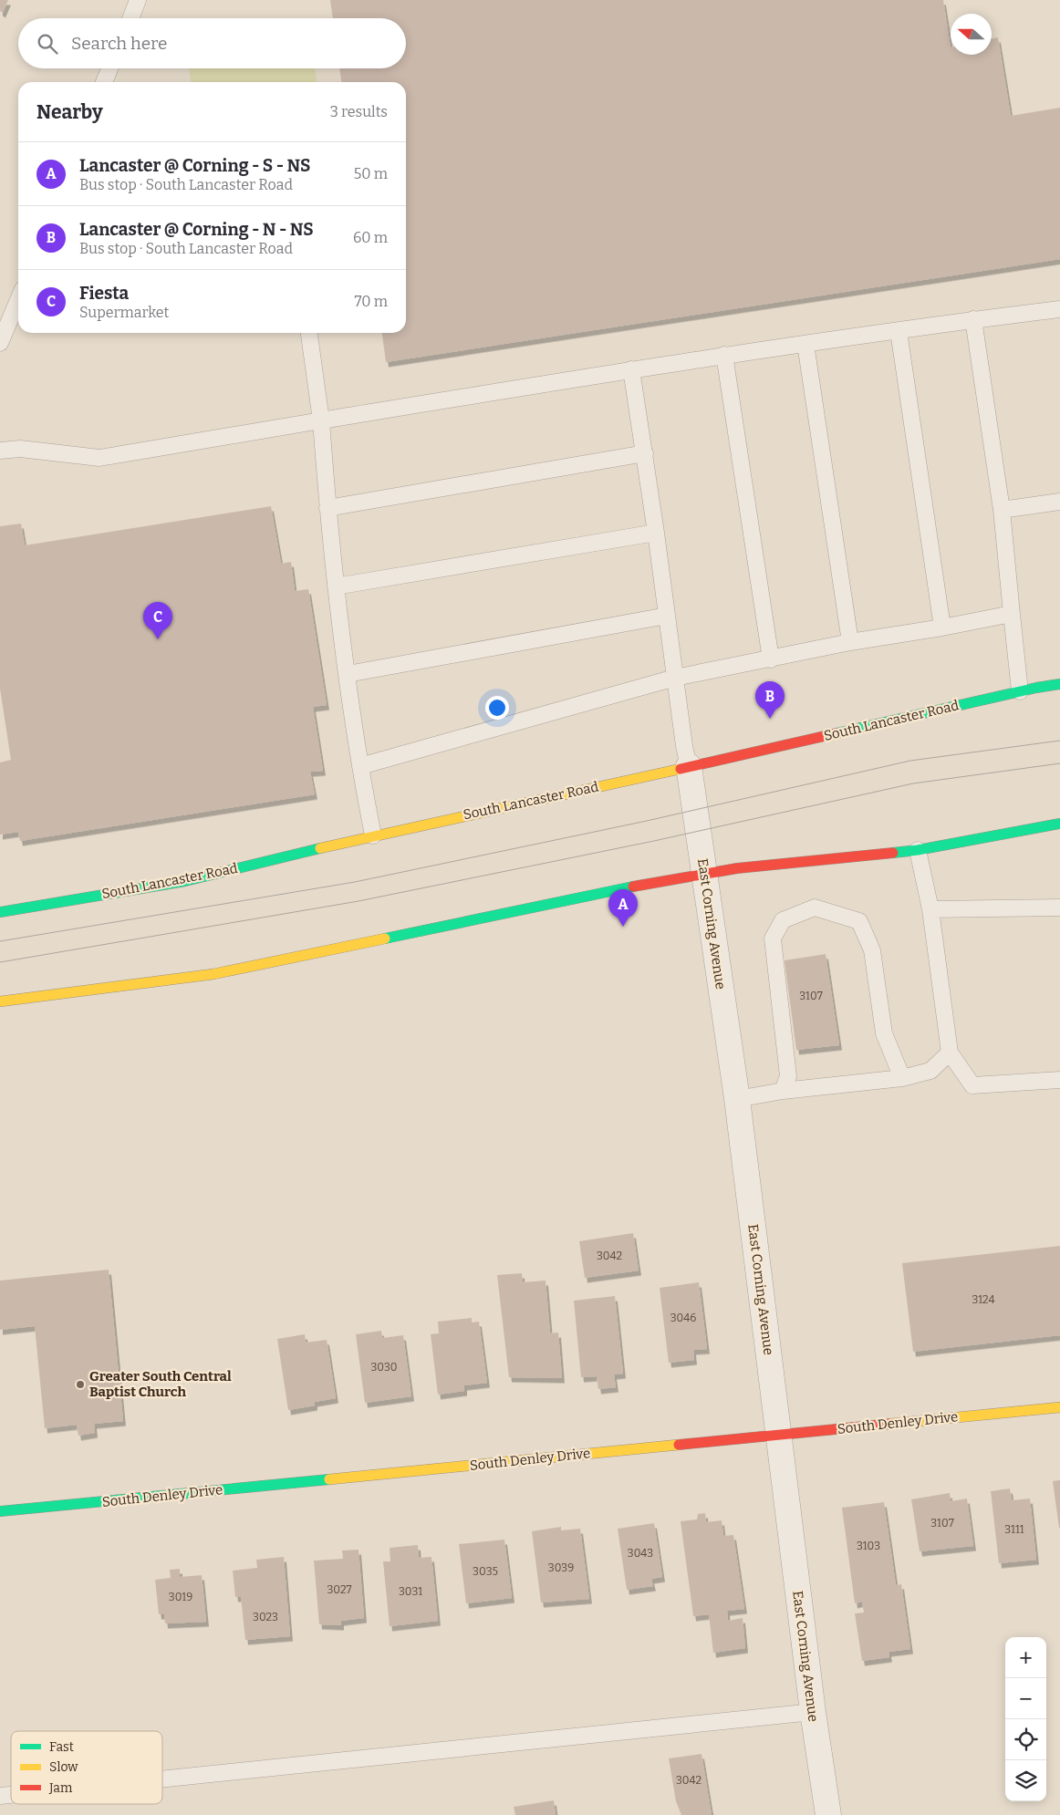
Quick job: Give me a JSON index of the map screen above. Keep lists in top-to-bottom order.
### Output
{
  "streets": {
    "main road": ["South Lancaster Road", "South Denley Drive"],
    "street": ["East Corning Avenue"]
  },
  "crossings": [
    ["South Lancaster Road", "East Corning Avenue"],
    ["East Corning Avenue", "South Denley Drive"]
  ],
  "places": ["Greater South Central Baptist Church"],
  "house_numbers": [
    "3107",
    "3042",
    "3124",
    "3046",
    "3030",
    "3107",
    "3111",
    "3103",
    "3043",
    "3039",
    "3035",
    "3027",
    "3031",
    "3019",
    "3023",
    "3042"
  ],
  "legend": ["Fast", "Slow", "Jam"],
  "north": "left",
  "page": {
    "search": "Search here",
    "heading": ["Nearby", "3 results"],
    "list": [
      {
        "mark": "A",
        "name": "Lancaster @ Corning - S - NS",
        "note": "Bus stop · South Lancaster Road",
        "value": "50 m"
      },
      {
        "mark": "B",
        "name": "Lancaster @ Corning - N - NS",
        "note": "Bus stop · South Lancaster Road",
        "value": "60 m"
      },
      {
        "mark": "C",
        "name": "Fiesta",
        "note": "Supermarket",
        "value": "70 m"
      }
    ],
    "pins": ["C", "B", "A"],
    "map_buttons": ["+", "−"]
  }
}
